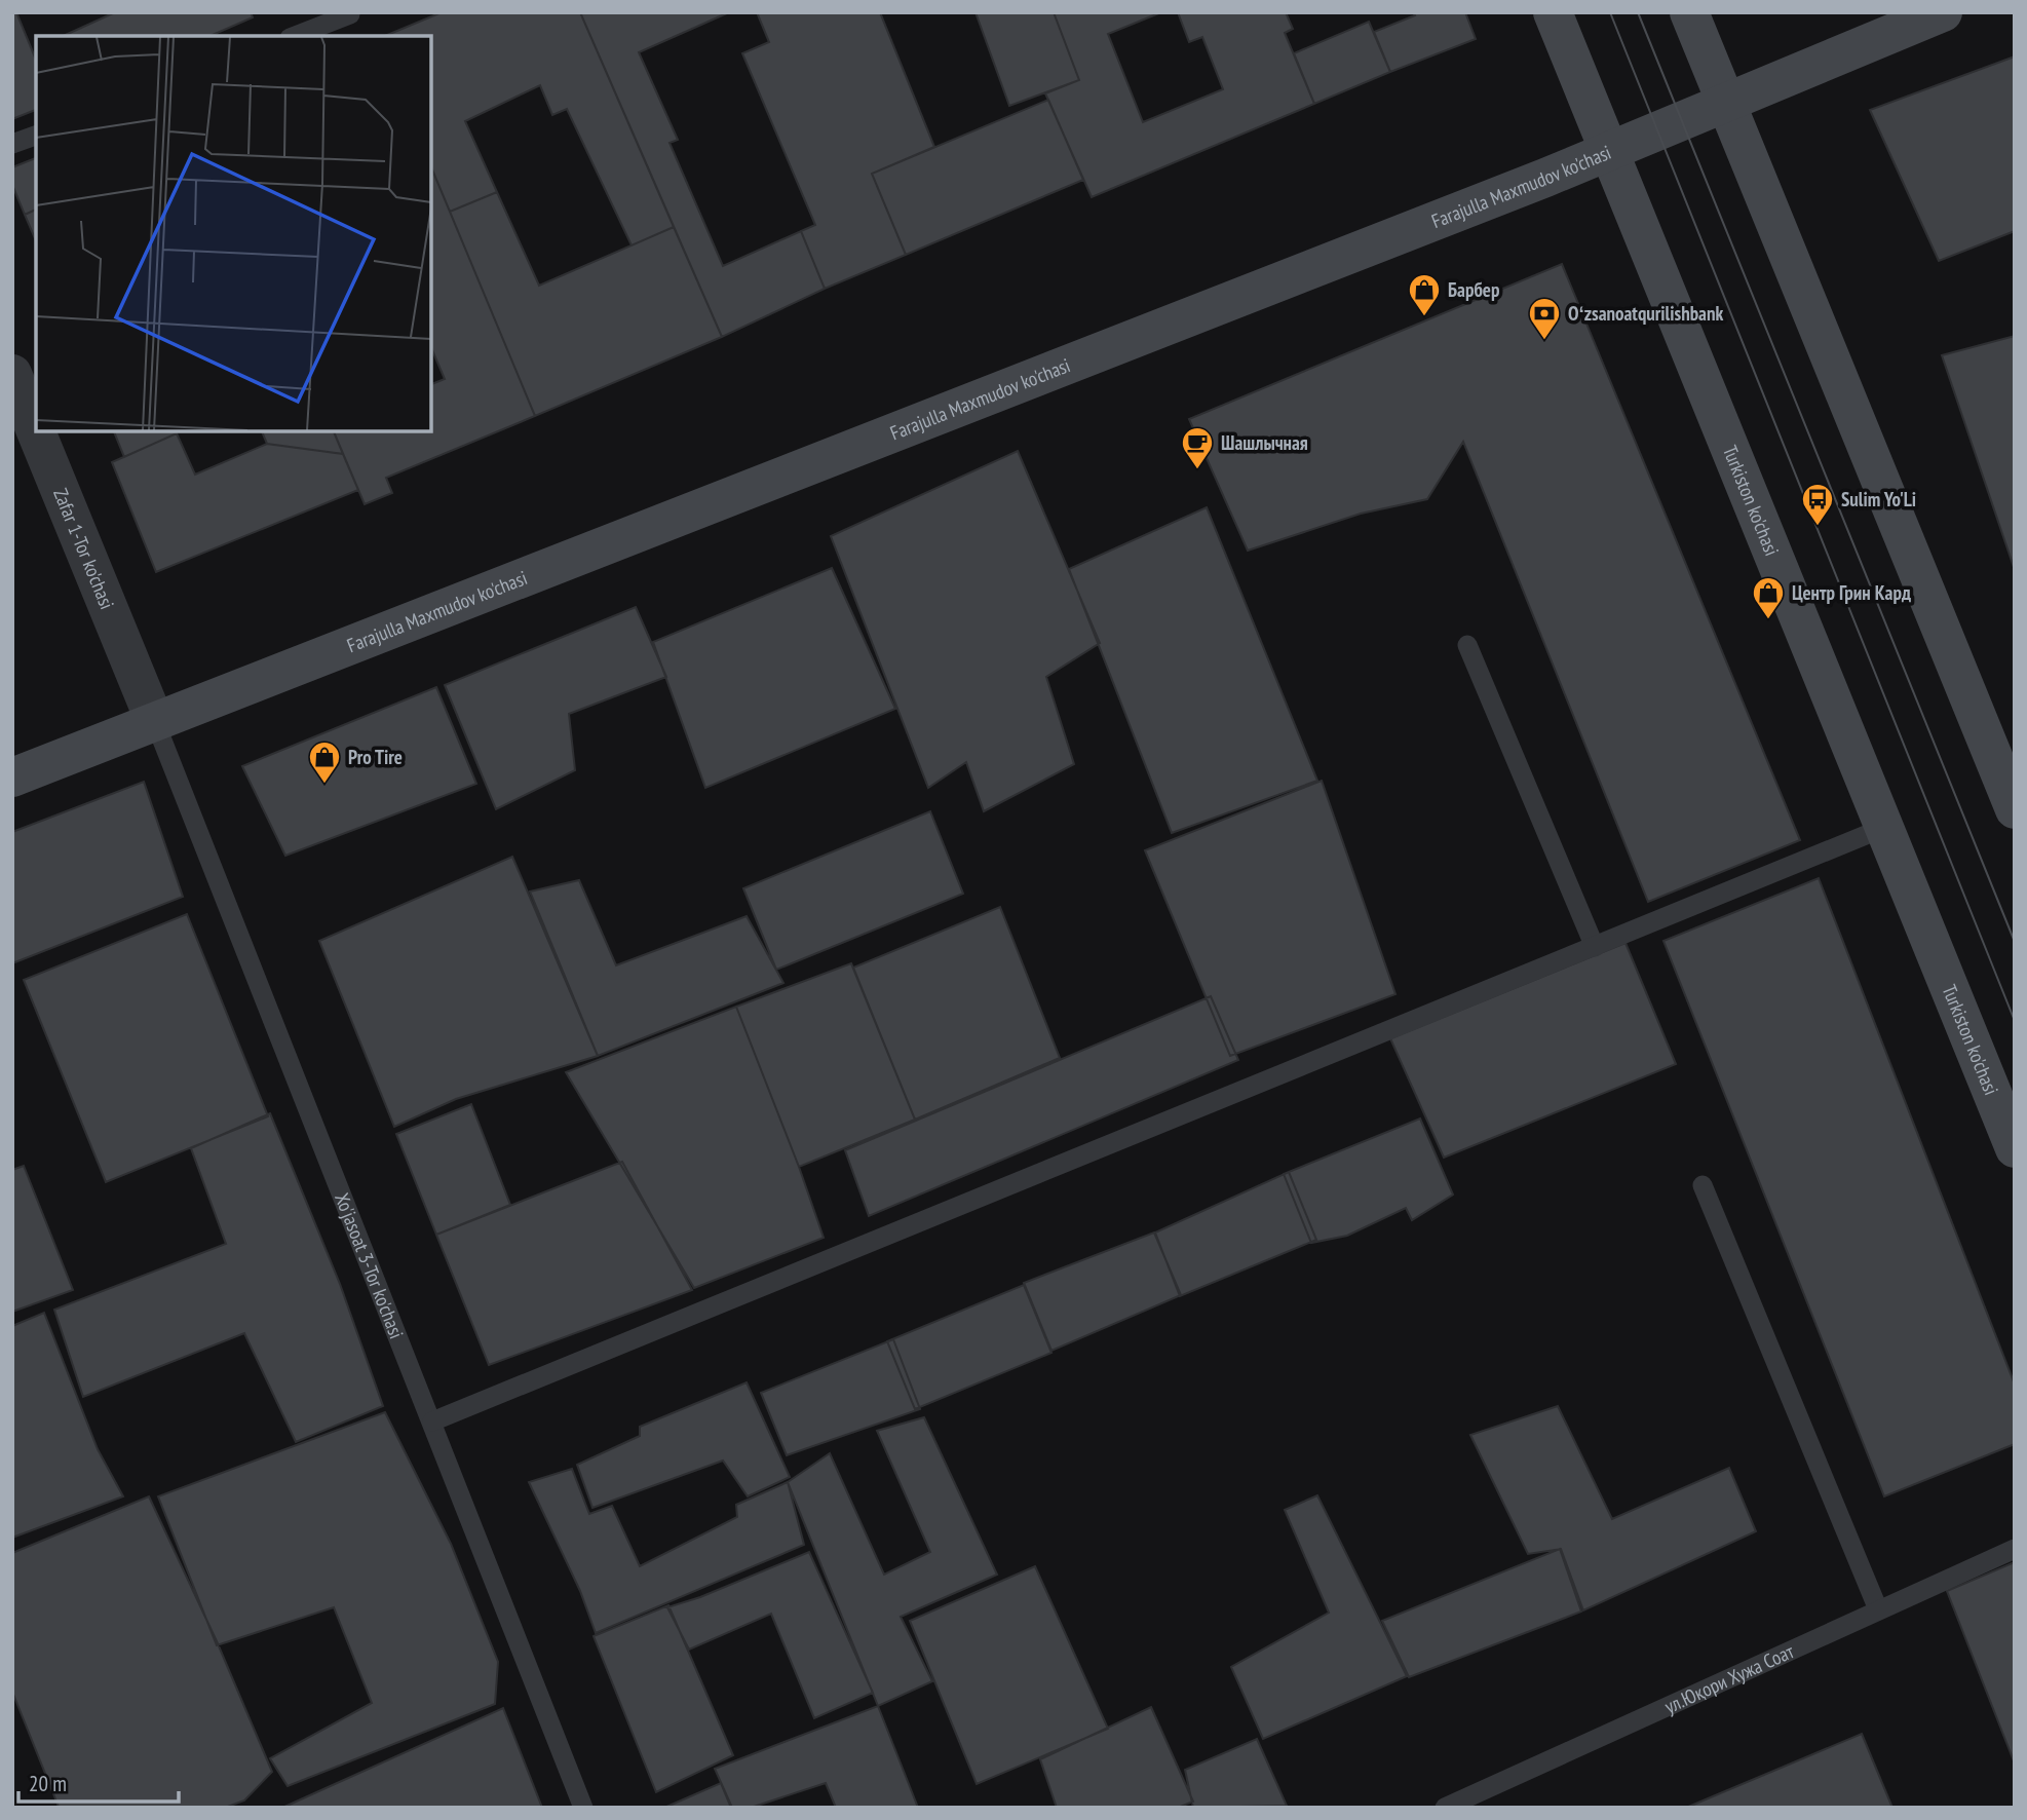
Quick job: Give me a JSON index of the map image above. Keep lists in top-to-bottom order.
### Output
{
  "streets": {
    "main road": ["Farajulla Maxmudov ko'chasi", "Turkiston ko'chasi"],
    "street": ["Zafar 1-Tor ko'chasi"],
    "lane": ["Xo'jasoat 3-Tor ko'chasi", "ул.Юқори Хужа Соат"]
  },
  "crossings": [
    ["Farajulla Maxmudov ko'chasi", "Turkiston ko'chasi"],
    ["Farajulla Maxmudov ko'chasi", "Zafar 1-Tor ko'chasi"],
    ["Farajulla Maxmudov ko'chasi", "Xo'jasoat 3-Tor ko'chasi"],
    ["Zafar 1-Tor ko'chasi", "Xo'jasoat 3-Tor ko'chasi"]
  ],
  "places": {
    "shop": ["Барбер", "Центр Грин Кард", "Pro Tire"],
    "bank": ["Oʻzsanoatqurilishbank"],
    "cafe": ["Шашлычная"],
    "bus stop": ["Sulim Yo'Li"]
  },
  "scale_bar": "20 m"
}
